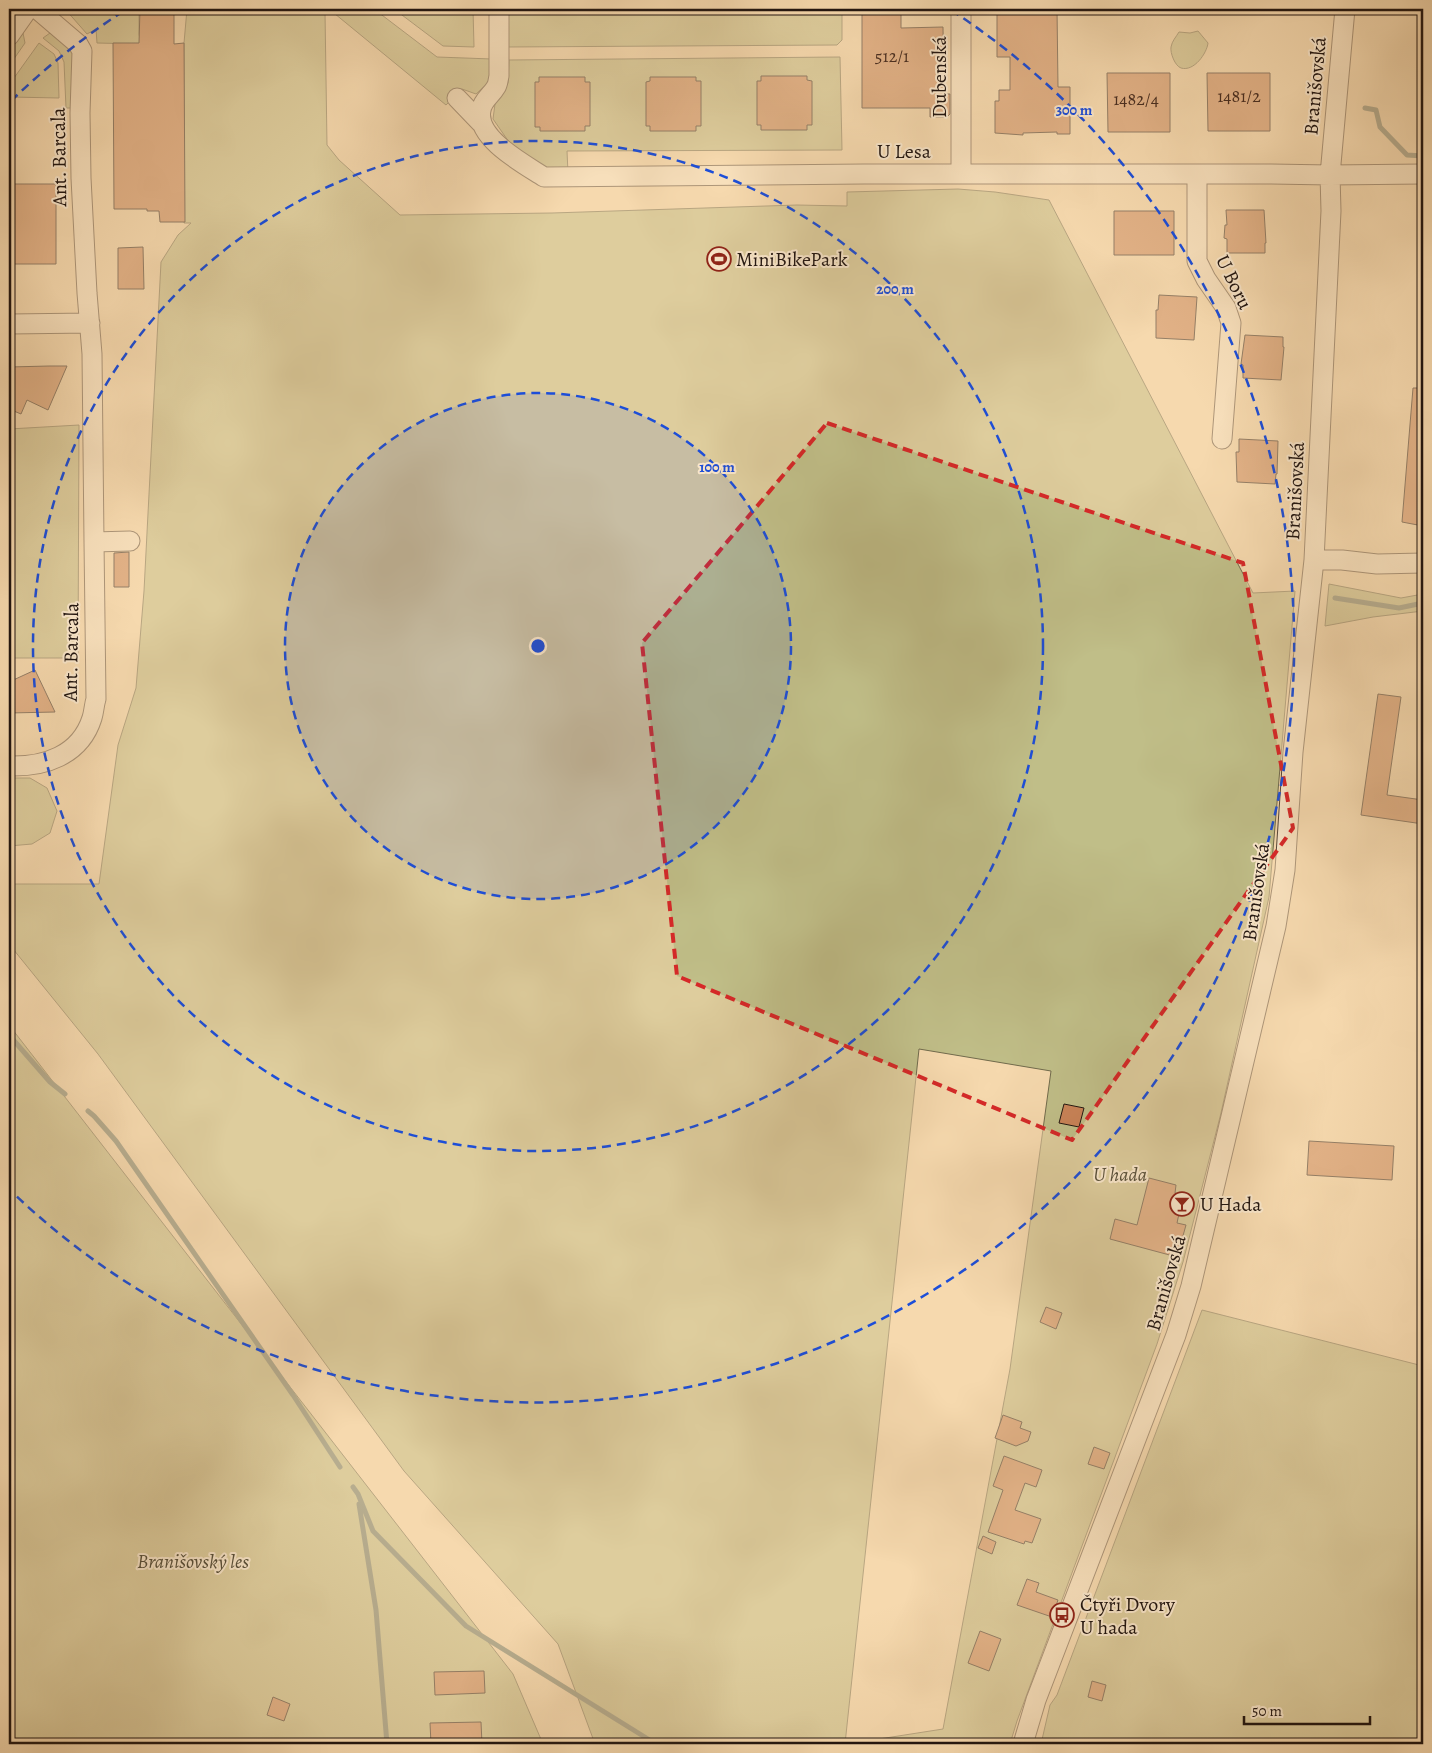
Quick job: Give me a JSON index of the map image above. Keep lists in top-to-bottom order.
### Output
{
  "streets": {
    "street": [
      "Dubenská",
      "Branišovská",
      "U Lesa",
      "Ant. Barcala",
      "U Boru"
    ]
  },
  "crossings": [
    ["Dubenská", "U Lesa"],
    ["Branišovská", "U Lesa"],
    ["U Lesa", "U Boru"]
  ],
  "parks": ["U hada", "Branišovský les"],
  "places": {
    "sports": ["MiniBikePark"],
    "bar": ["U Hada"],
    "bus stop": ["Čtyři Dvory U hada"]
  },
  "house_numbers": ["512/1", "1481/2", "1482/4"],
  "scale_bar": "50 m",
  "rings": ["300 m", "200 m", "100 m"]
}
